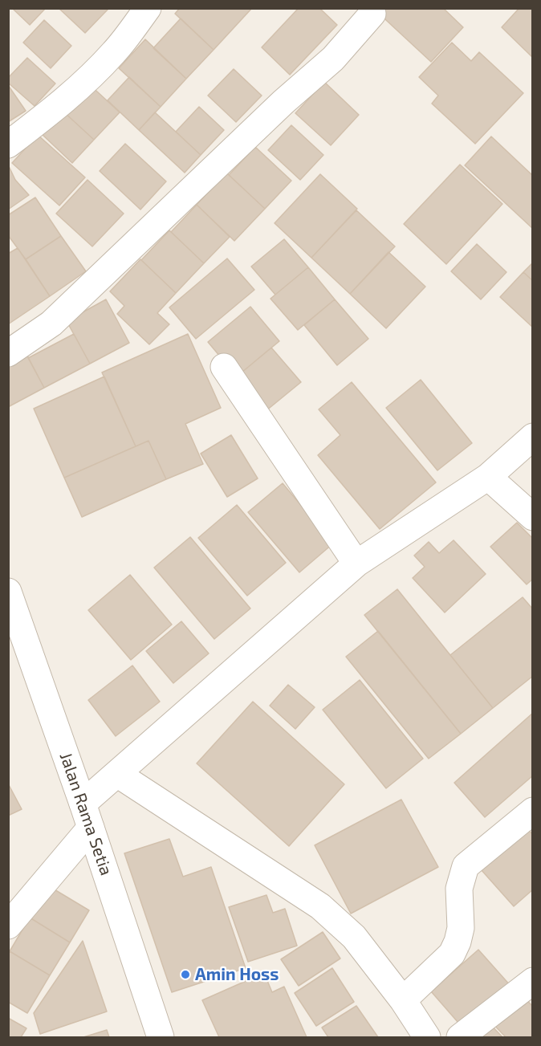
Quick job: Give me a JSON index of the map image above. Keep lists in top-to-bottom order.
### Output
{
  "streets": {
    "street": ["Jalan Rama Setia"]
  },
  "places": ["Amin Hoss"]
}
